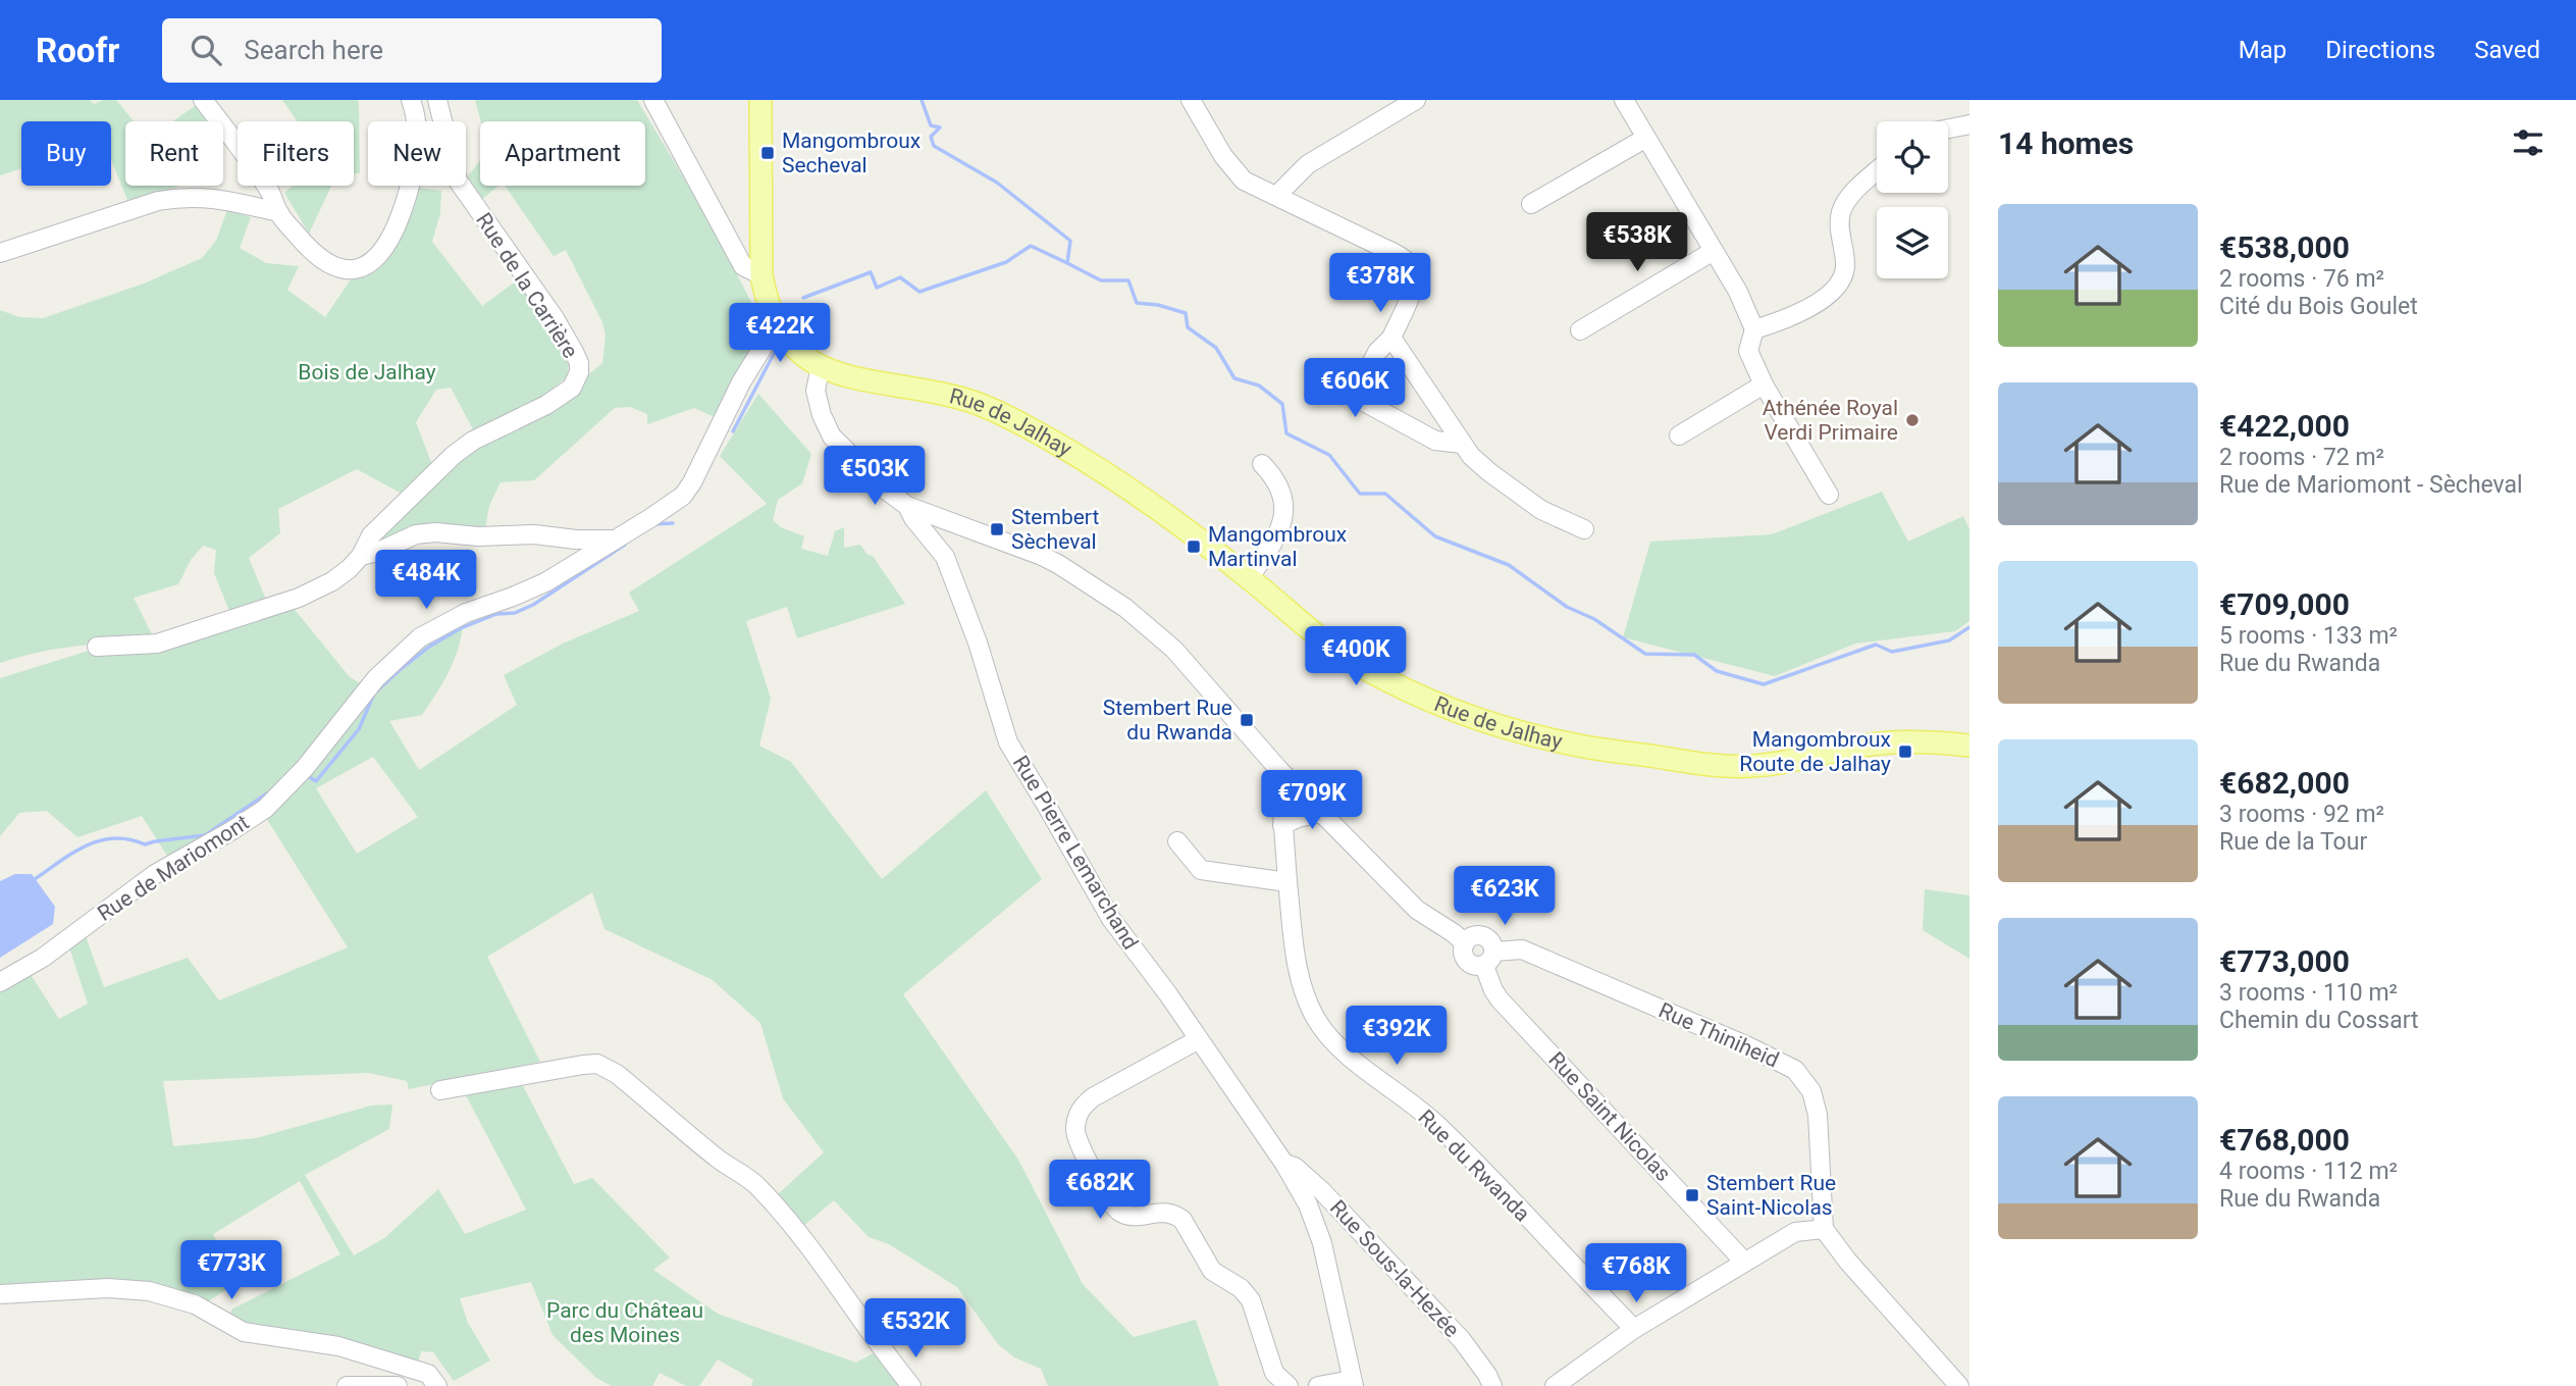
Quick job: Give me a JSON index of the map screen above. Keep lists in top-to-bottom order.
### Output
{
  "streets": {
    "main road": ["Rue de Jalhay"],
    "street": [
      "Rue de la Carrière",
      "Rue Pierre Lemarchand",
      "Rue de Mariomont",
      "Rue Thiniheid",
      "Rue Saint Nicolas",
      "Rue du Rwanda",
      "Rue Sous-la-Hezée"
    ]
  },
  "crossings": [
    ["Rue de Jalhay", "Rue Pierre Lemarchand"],
    ["Rue de Jalhay", "Rue de Mariomont"],
    ["Rue Pierre Lemarchand", "Rue Sous-la-Hezée"],
    ["Rue Thiniheid", "Rue Saint Nicolas"]
  ],
  "parks": ["Bois de Jalhay", "Parc du Château des Moines"],
  "places": {
    "transit": [
      "Mangombroux Secheval",
      "Stembert Sècheval",
      "Mangombroux Martinval",
      "Stembert Rue du Rwanda",
      "Mangombroux Route de Jalhay",
      "Stembert Rue Saint-Nicolas"
    ],
    "other": ["Athénée Royal Verdi Primaire"]
  },
  "page": {
    "header": "Roofr",
    "search": "Search here",
    "nav": ["Map", "Directions", "Saved"],
    "heading": "14 homes",
    "chip": [
      "Buy",
      "Rent",
      "Filters",
      "New",
      "Apartment"
    ],
    "list": [
      {
        "name": "€538,000",
        "note": "2 rooms · 76 m² · Cité du Bois Goulet"
      },
      {
        "name": "€422,000",
        "note": "2 rooms · 72 m² · Rue de Mariomont - Sècheval"
      },
      {
        "name": "€709,000",
        "note": "5 rooms · 133 m² · Rue du Rwanda"
      },
      {
        "name": "€682,000",
        "note": "3 rooms · 92 m² · Rue de la Tour"
      },
      {
        "name": "€773,000",
        "note": "3 rooms · 110 m² · Chemin du Cossart"
      },
      {
        "name": "€768,000",
        "note": "4 rooms · 112 m² · Rue du Rwanda"
      }
    ],
    "price": [
      "€538K",
      "€378K",
      "€422K",
      "€606K",
      "€503K",
      "€484K",
      "€400K",
      "€709K",
      "€623K",
      "€392K",
      "€682K",
      "€773K",
      "€768K",
      "€532K"
    ]
  }
}
